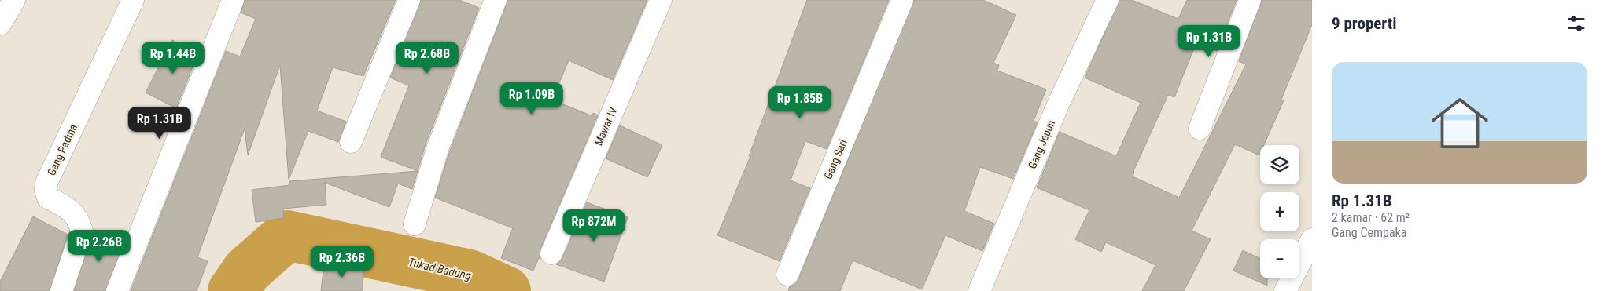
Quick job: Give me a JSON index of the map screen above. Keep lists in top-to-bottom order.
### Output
{
  "streets": {
    "street": [
      "Mawar IV",
      "Gang Jepun",
      "Gang Padma",
      "Gang Sari"
    ]
  },
  "water": ["Tukad Badung"],
  "page": {
    "heading": "9 properti",
    "price": [
      "Rp 1.31B",
      "Rp 1.44B",
      "Rp 2.68B",
      "Rp 1.09B",
      "Rp 1.85B",
      "Rp 1.31B",
      "Rp 872M",
      "Rp 2.26B",
      "Rp 2.36B"
    ],
    "list": [
      {
        "name": "Rp 1.31B",
        "note": "2 kamar · 62 m² · Gang Cempaka"
      }
    ],
    "map_buttons": ["+", "−"]
  }
}
